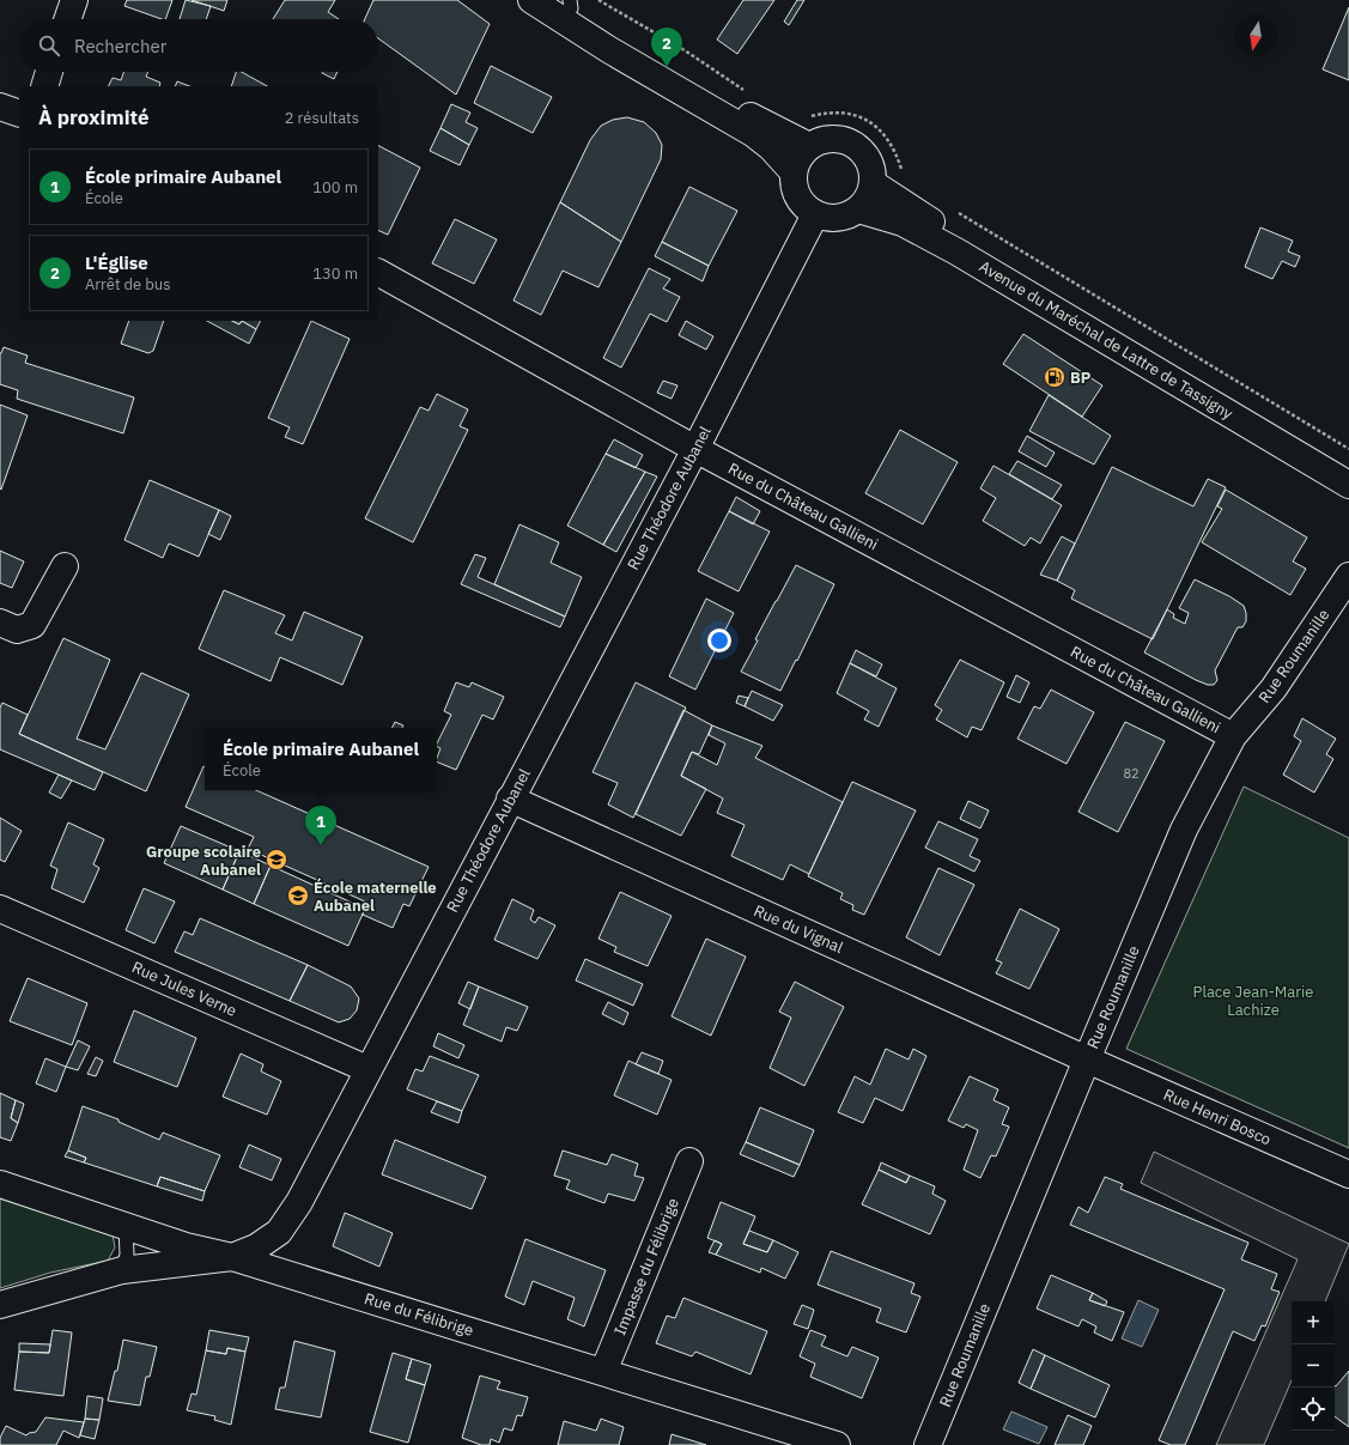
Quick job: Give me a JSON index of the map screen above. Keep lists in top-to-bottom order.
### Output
{
  "streets": {
    "street": [
      "Avenue du Maréchal de Lattre de Tassigny",
      "Rue Théodore Aubanel",
      "Rue du Château Gallieni",
      "Rue Roumanille",
      "Rue du Vignal",
      "Rue Jules Verne",
      "Rue Henri Bosco",
      "Impasse du Félibrige",
      "Rue du Félibrige"
    ]
  },
  "crossings": [
    ["Avenue du Maréchal de Lattre de Tassigny", "Rue Théodore Aubanel"],
    ["Rue Théodore Aubanel", "Rue du Château Gallieni"],
    ["Rue Théodore Aubanel", "Rue du Vignal"],
    ["Rue Théodore Aubanel", "Rue Jules Verne"],
    ["Rue Théodore Aubanel", "Rue du Félibrige"],
    ["Rue du Château Gallieni", "Rue Roumanille"],
    ["Rue Roumanille", "Rue du Vignal"],
    ["Rue Roumanille", "Rue Henri Bosco"],
    ["Rue du Vignal", "Rue Henri Bosco"],
    ["Impasse du Félibrige", "Rue du Félibrige"]
  ],
  "parks": ["Place Jean-Marie Lachize"],
  "places": {
    "fuel station": ["BP"],
    "school or university": ["Groupe scolaire Aubanel", "École maternelle Aubanel"]
  },
  "house_numbers": ["82"],
  "north": "bottom",
  "page": {
    "search": "Rechercher",
    "pins": ["2", "1"],
    "heading": ["À proximité", "2 résultats"],
    "list": [
      {
        "mark": "1",
        "name": "École primaire Aubanel",
        "note": "École",
        "value": "100 m"
      },
      {
        "mark": "2",
        "name": "L'Église",
        "note": "Arrêt de bus",
        "value": "130 m"
      }
    ],
    "popup": ["École primaire Aubanel", "École"],
    "map_buttons": ["+", "−"]
  }
}
